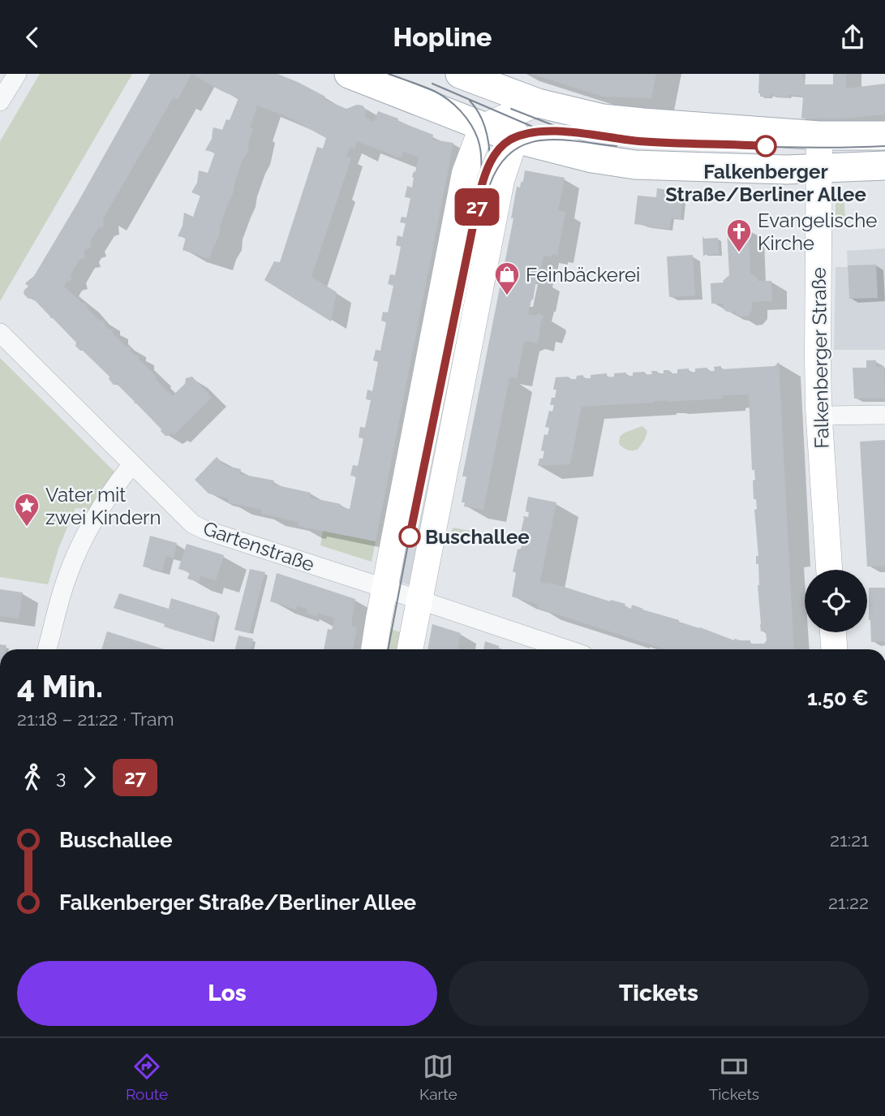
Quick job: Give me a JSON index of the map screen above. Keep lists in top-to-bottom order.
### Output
{
  "streets": {
    "main road": ["Falkenberger Straße"],
    "street": ["Gartenstraße"]
  },
  "places": {
    "other": ["Falkenberger Straße/Berliner Allee", "Buschallee"],
    "church": ["Evangelische Kirche"],
    "shop": ["Feinbäckerei"],
    "place": ["Vater mit zwei Kindern"]
  },
  "lines": ["tram line 27"],
  "page": {
    "header": "Hopline",
    "on_map": "27",
    "heading": ["4 Min.", "21:18 – 21:22 · Tram", "1.50 €"],
    "legs": ["3", "27"],
    "list": [
      {
        "name": "Buschallee",
        "value": "21:21"
      },
      {
        "name": "Falkenberger Straße/Berliner Allee",
        "value": "21:22"
      }
    ],
    "buttons": ["Los", "Tickets"],
    "tabs": ["Route", "Karte", "Tickets"]
  }
}
